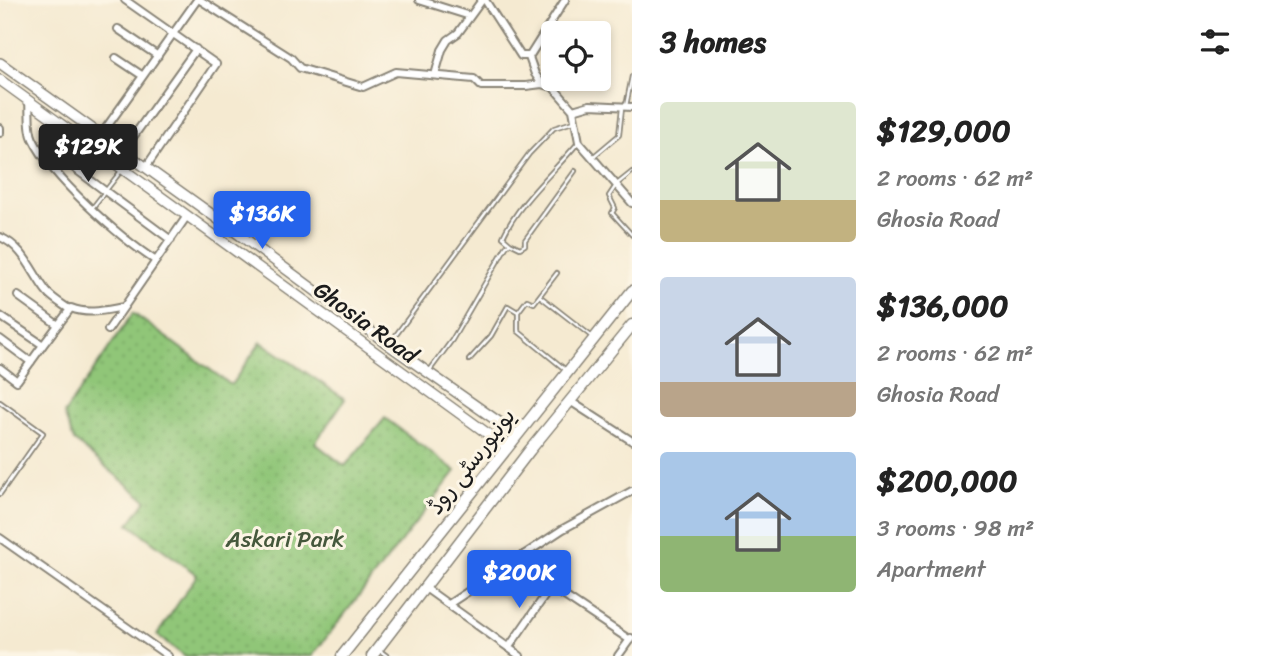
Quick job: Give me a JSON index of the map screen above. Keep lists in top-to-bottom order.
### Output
{
  "streets": {
    "main road": ["Ghosia Road", "یونیورسٹی روڈ"]
  },
  "crossings": [
    ["Ghosia Road", "یونیورسٹی روڈ"]
  ],
  "parks": ["Askari Park"],
  "page": {
    "heading": "3 homes",
    "list": [
      {
        "name": "$129,000",
        "note": "2 rooms · 62 m² · Ghosia Road"
      },
      {
        "name": "$136,000",
        "note": "2 rooms · 62 m² · Ghosia Road"
      },
      {
        "name": "$200,000",
        "note": "3 rooms · 98 m² · Apartment"
      }
    ],
    "price": ["$129K", "$136K", "$200K"]
  }
}
